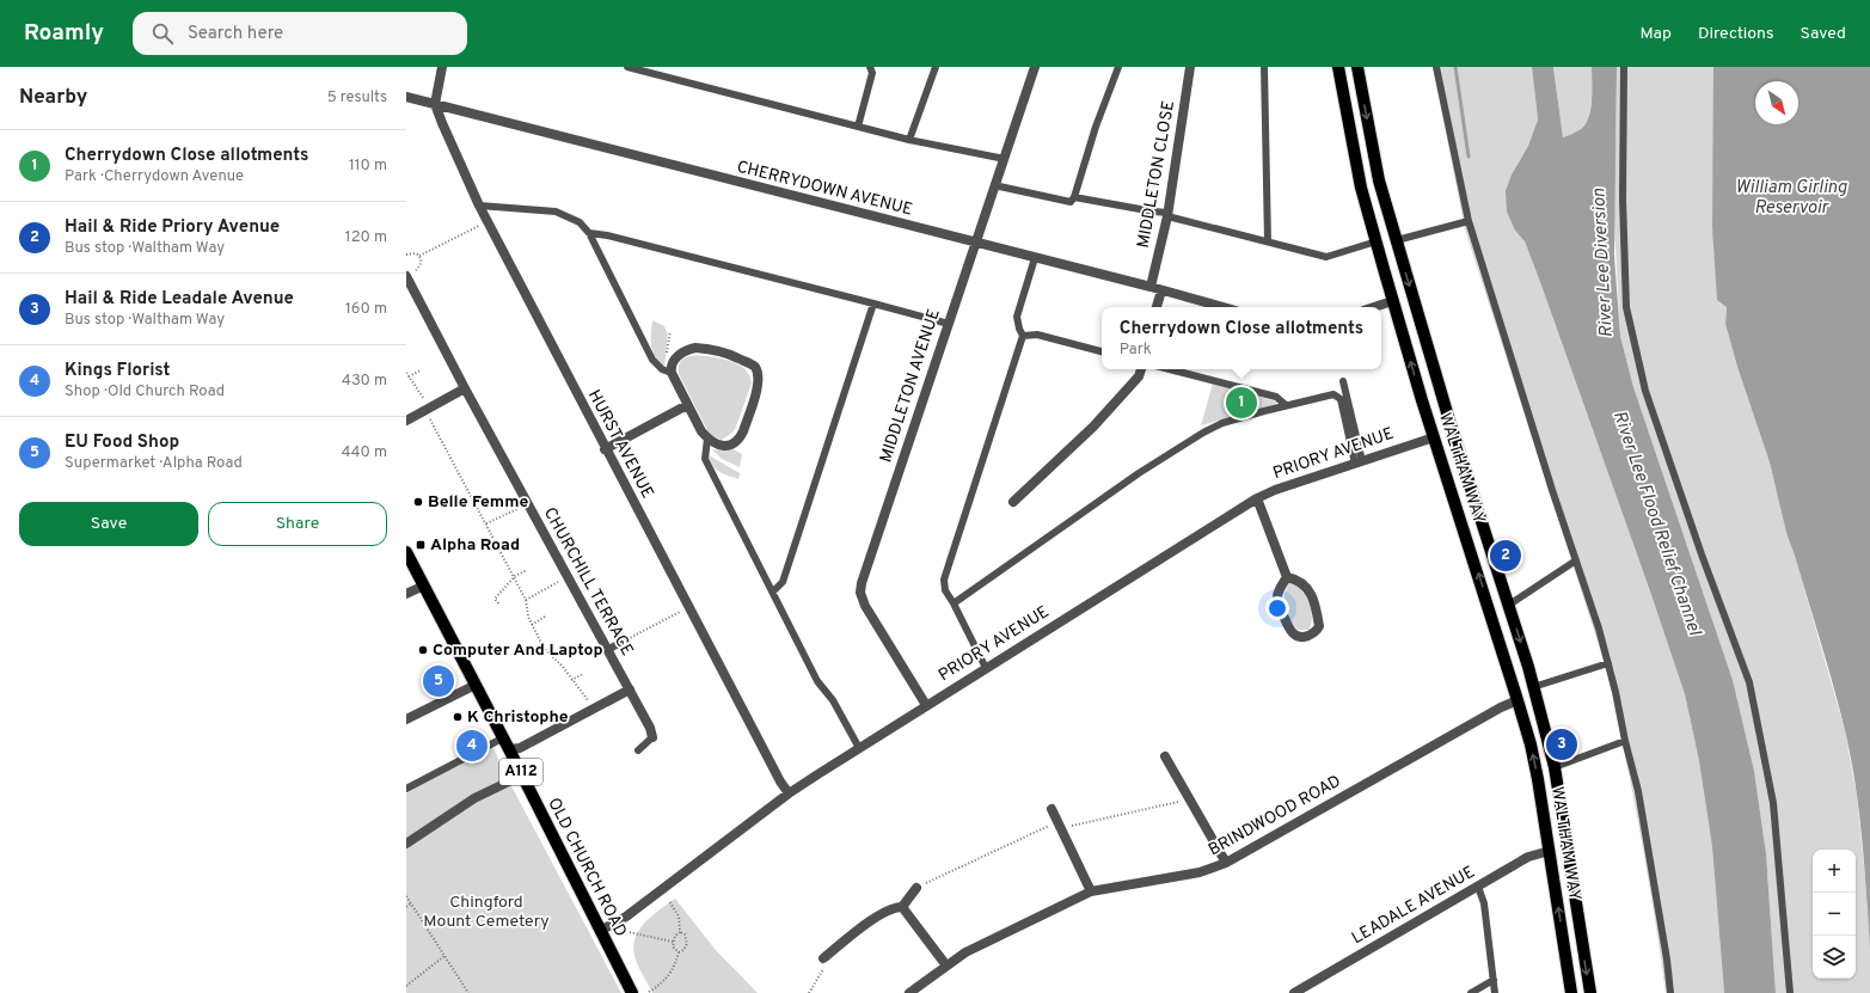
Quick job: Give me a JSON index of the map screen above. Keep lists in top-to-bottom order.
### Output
{
  "streets": {
    "main road": ["WALTHAM WAY", "A112", "OLD CHURCH ROAD"],
    "street": [
      "MIDDLETON CLOSE",
      "CHERRYDOWN AVENUE",
      "MIDDLETON AVENUE",
      "HURST AVENUE",
      "PRIORY AVENUE",
      "CHURCHILL TERRACE",
      "BRINDWOOD ROAD",
      "LEADALE AVENUE"
    ]
  },
  "crossings": [
    ["MIDDLETON CLOSE", "CHERRYDOWN AVENUE"],
    ["CHERRYDOWN AVENUE", "MIDDLETON AVENUE"],
    ["CHERRYDOWN AVENUE", "HURST AVENUE"],
    ["MIDDLETON AVENUE", "PRIORY AVENUE"],
    ["HURST AVENUE", "PRIORY AVENUE"],
    ["PRIORY AVENUE", "WALTHAM WAY"],
    ["PRIORY AVENUE", "OLD CHURCH ROAD"],
    ["WALTHAM WAY", "BRINDWOOD ROAD"],
    ["WALTHAM WAY", "LEADALE AVENUE"]
  ],
  "water": ["William Girling Reservoir", "River Lee Diversion", "River Lee Flood Relief Channel"],
  "parks": ["Chingford Mount Cemetery"],
  "places": {
    "other": ["Belle Femme", "Computer And Laptop", "K Christophe"],
    "transit": ["Alpha Road"]
  },
  "north": "bottom right",
  "page": {
    "header": "Roamly",
    "search": "Search here",
    "nav": ["Map", "Directions", "Saved"],
    "heading": ["Nearby", "5 results"],
    "list": [
      {
        "mark": "1",
        "name": "Cherrydown Close allotments",
        "note": "Park · Cherrydown Avenue",
        "value": "110 m"
      },
      {
        "mark": "2",
        "name": "Hail & Ride Priory Avenue",
        "note": "Bus stop · Waltham Way",
        "value": "120 m"
      },
      {
        "mark": "3",
        "name": "Hail & Ride Leadale Avenue",
        "note": "Bus stop · Waltham Way",
        "value": "160 m"
      },
      {
        "mark": "4",
        "name": "Kings Florist",
        "note": "Shop · Old Church Road",
        "value": "430 m"
      },
      {
        "mark": "5",
        "name": "EU Food Shop",
        "note": "Supermarket · Alpha Road",
        "value": "440 m"
      }
    ],
    "popup": ["Cherrydown Close allotments", "Park"],
    "pins": [
      "1",
      "2",
      "5",
      "3",
      "4"
    ],
    "buttons": ["Save", "Share"],
    "map_buttons": ["+", "−"]
  }
}
